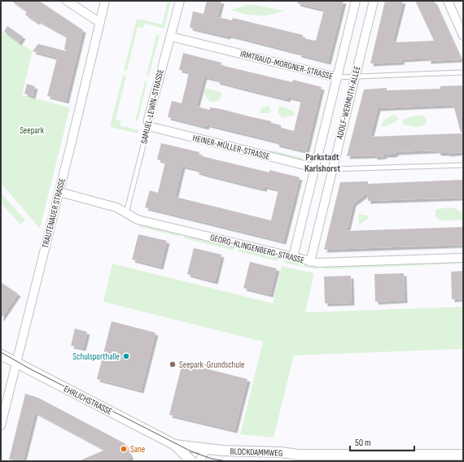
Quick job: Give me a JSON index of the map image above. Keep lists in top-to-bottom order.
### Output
{
  "streets": {
    "street": [
      "IRMTRAUD-MORGNER-STRASSE",
      "ADOLF-WERMUTH-ALLEE",
      "SAMUEL-LEWIN-STRASSE",
      "HEINER-MÜLLER-STRASSE",
      "TRAUTENAUER STRASSE",
      "GEORG-KLINGENBERG-STRASSE",
      "EHRLICHSTRASSE",
      "BLOCKDAMMWEG"
    ]
  },
  "crossings": [
    ["IRMTRAUD-MORGNER-STRASSE", "ADOLF-WERMUTH-ALLEE"],
    ["IRMTRAUD-MORGNER-STRASSE", "SAMUEL-LEWIN-STRASSE"],
    ["ADOLF-WERMUTH-ALLEE", "HEINER-MÜLLER-STRASSE"],
    ["ADOLF-WERMUTH-ALLEE", "GEORG-KLINGENBERG-STRASSE"],
    ["SAMUEL-LEWIN-STRASSE", "HEINER-MÜLLER-STRASSE"],
    ["SAMUEL-LEWIN-STRASSE", "GEORG-KLINGENBERG-STRASSE"],
    ["TRAUTENAUER STRASSE", "GEORG-KLINGENBERG-STRASSE"],
    ["TRAUTENAUER STRASSE", "EHRLICHSTRASSE"],
    ["EHRLICHSTRASSE", "BLOCKDAMMWEG"]
  ],
  "districts": ["Parkstadt Karlshorst"],
  "parks": ["Seepark"],
  "places": ["Schulsporthalle", "Seepark-Grundschule", "Sane"],
  "scale_bar": "50 m"
}
